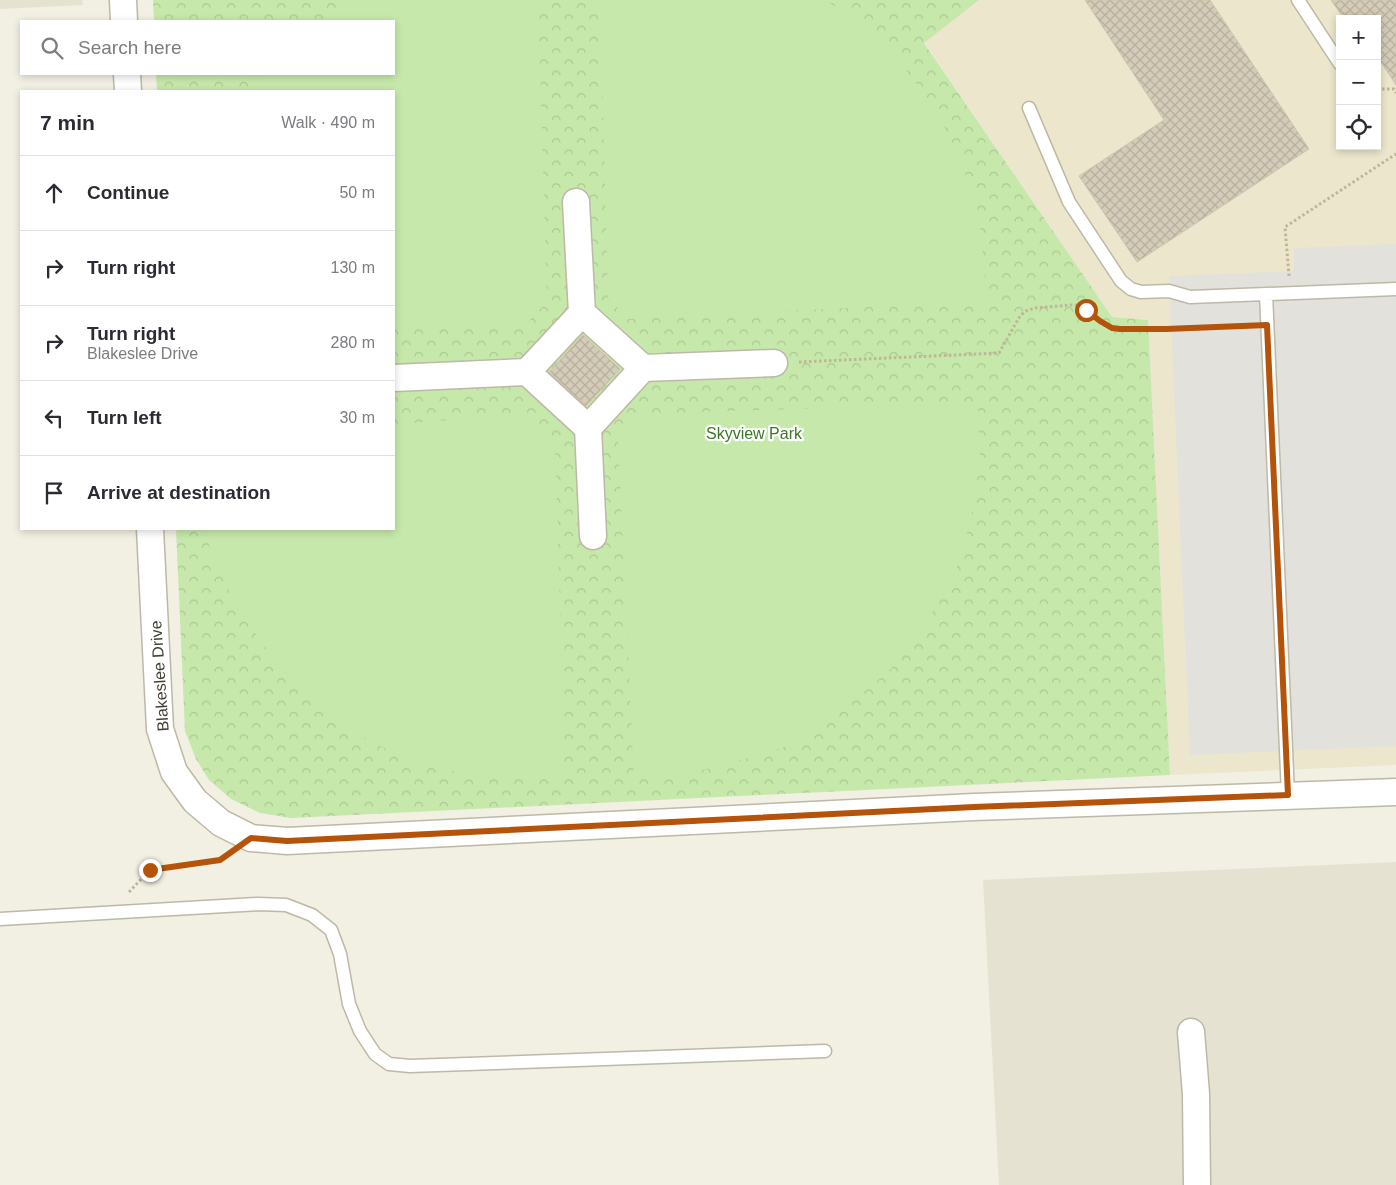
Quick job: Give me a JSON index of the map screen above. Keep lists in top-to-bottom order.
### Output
{
  "streets": {
    "street": ["Blakeslee Drive"]
  },
  "parks": ["Skyview Park"],
  "page": {
    "map_buttons": ["+", "−"],
    "search": "Search here",
    "heading": ["7 min", "Walk · 490 m"],
    "list": [
      ["Continue", "50 m"],
      ["Turn right", "130 m"],
      ["Turn right", "Blakeslee Drive", "280 m"],
      ["Turn left", "30 m"],
      "Arrive at destination"
    ]
  }
}
